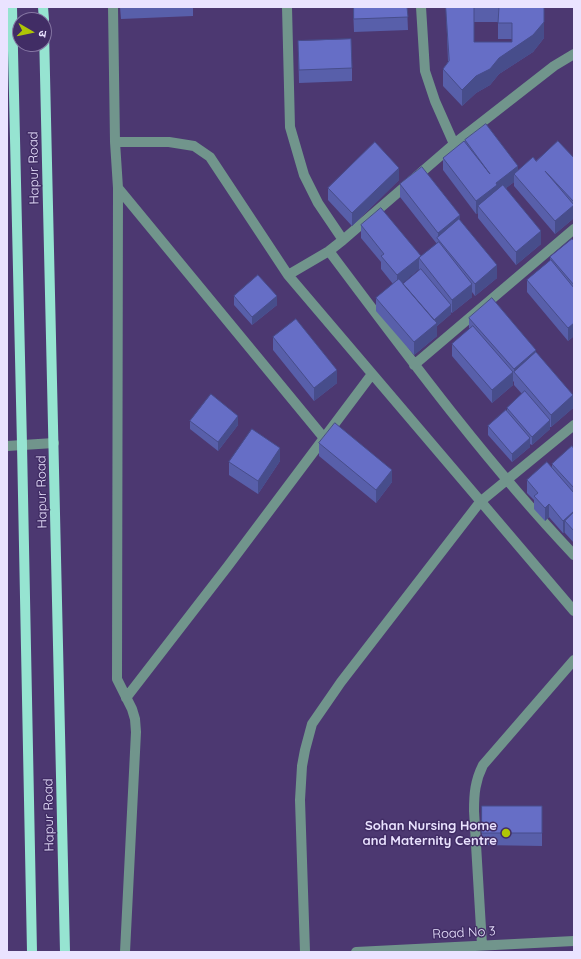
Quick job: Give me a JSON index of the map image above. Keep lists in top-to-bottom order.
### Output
{
  "streets": {
    "main road": ["Hapur Road"],
    "street": ["Road No 3"]
  },
  "places": ["Sohan Nursing Home and Maternity Centre"],
  "north": "right"
}
